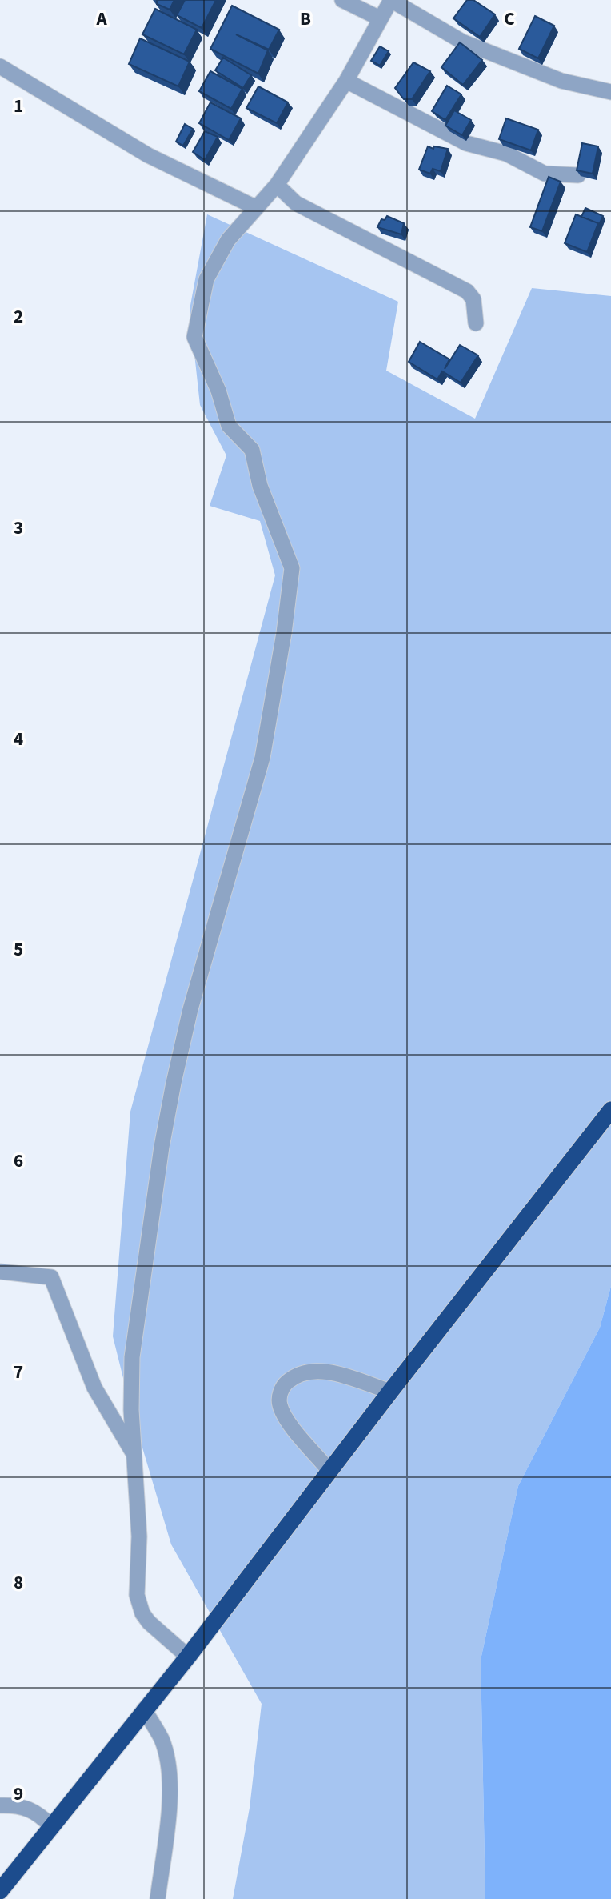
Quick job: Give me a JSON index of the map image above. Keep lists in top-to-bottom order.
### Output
{
  "grid": {
    "columns": ["A", "B", "C"],
    "rows": [
      "1",
      "2",
      "3",
      "4",
      "5",
      "6",
      "7",
      "8",
      "9"
    ]
  }
}
